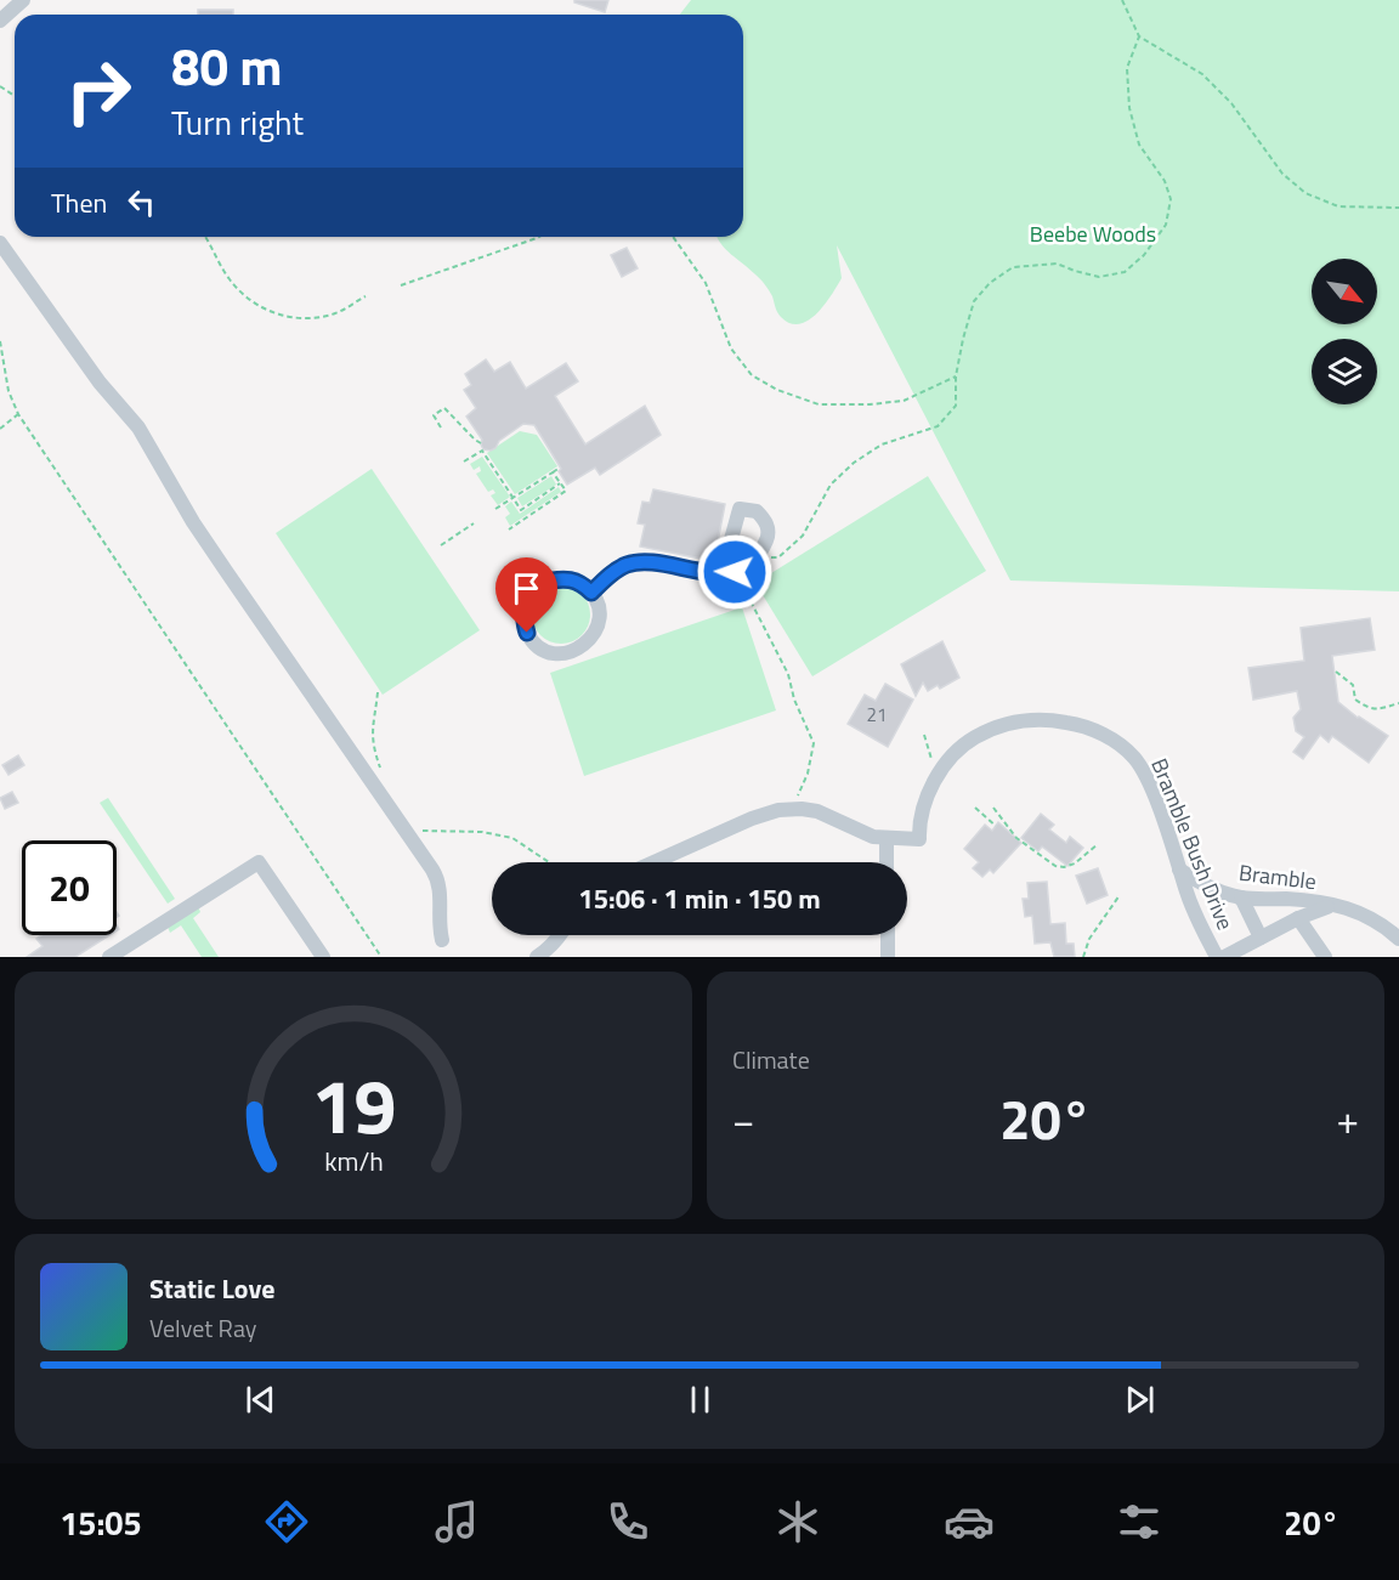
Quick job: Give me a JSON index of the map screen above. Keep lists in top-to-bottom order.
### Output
{
  "streets": {
    "street": ["Bramble Bush Drive", "Bramble"]
  },
  "crossings": [
    ["Bramble Bush Drive", "Bramble"]
  ],
  "parks": ["Beebe Woods"],
  "house_numbers": ["21"],
  "north": "bottom right",
  "page": {
    "turn": ["80 m", "Turn right"],
    "then": "Then",
    "limit": "20",
    "trip": "15:06 · 1 min · 150 m",
    "tile": "Climate",
    "heat": ["−", "20°", "+"],
    "song": ["Static Love", "Velvet Ray"],
    "tabs": ["15:05", "20°"],
    "gauge": ["19", "km/h"]
  }
}
